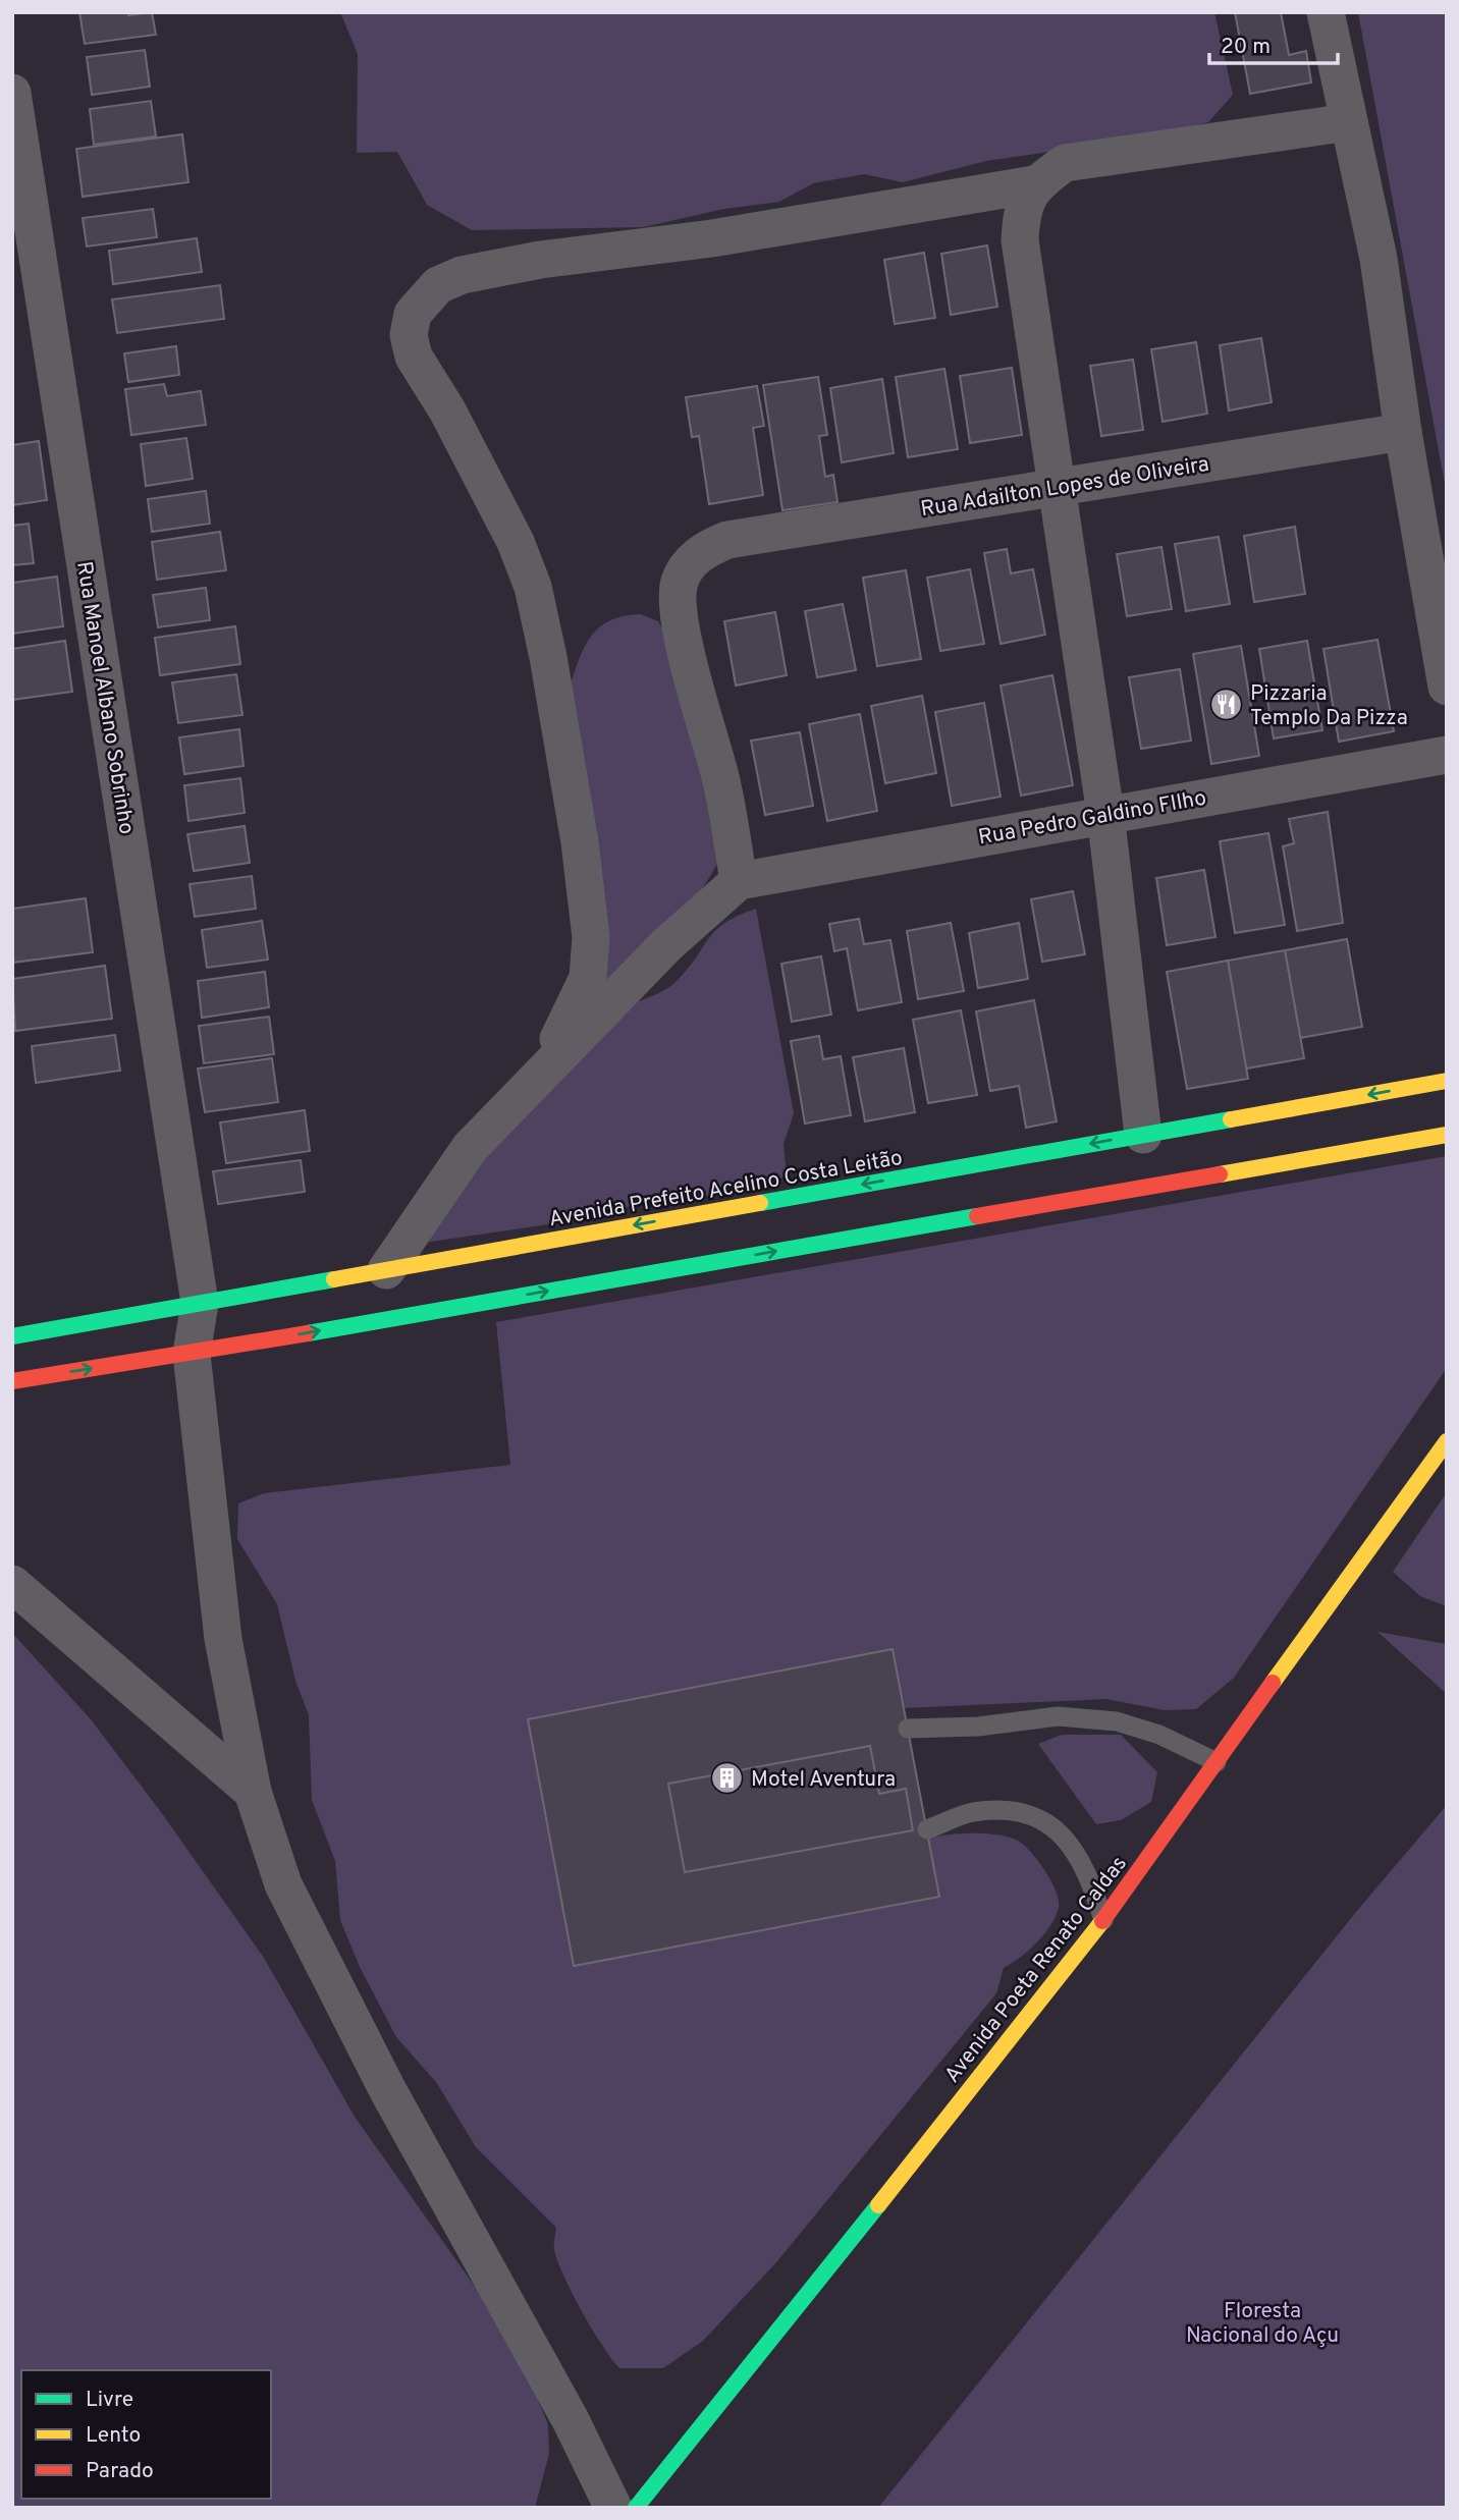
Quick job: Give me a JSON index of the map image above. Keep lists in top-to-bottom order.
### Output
{
  "streets": {
    "street": [
      "Rua Adailton Lopes de Oliveira",
      "Rua Manoel Albano Sobrinho",
      "Rua Pedro Galdino FIlho",
      "Avenida Prefeito Acelino Costa Leitão",
      "Avenida Poeta Renato Caldas"
    ]
  },
  "crossings": [
    ["Rua Adailton Lopes de Oliveira", "Rua Pedro Galdino FIlho"],
    ["Rua Manoel Albano Sobrinho", "Avenida Prefeito Acelino Costa Leitão"]
  ],
  "parks": ["Floresta Nacional do Açu"],
  "places": {
    "restaurant": ["Pizzaria Templo Da Pizza"],
    "building": ["Motel Aventura"]
  },
  "legend": ["Livre", "Lento", "Parado"],
  "scale_bar": "20 m"
}
